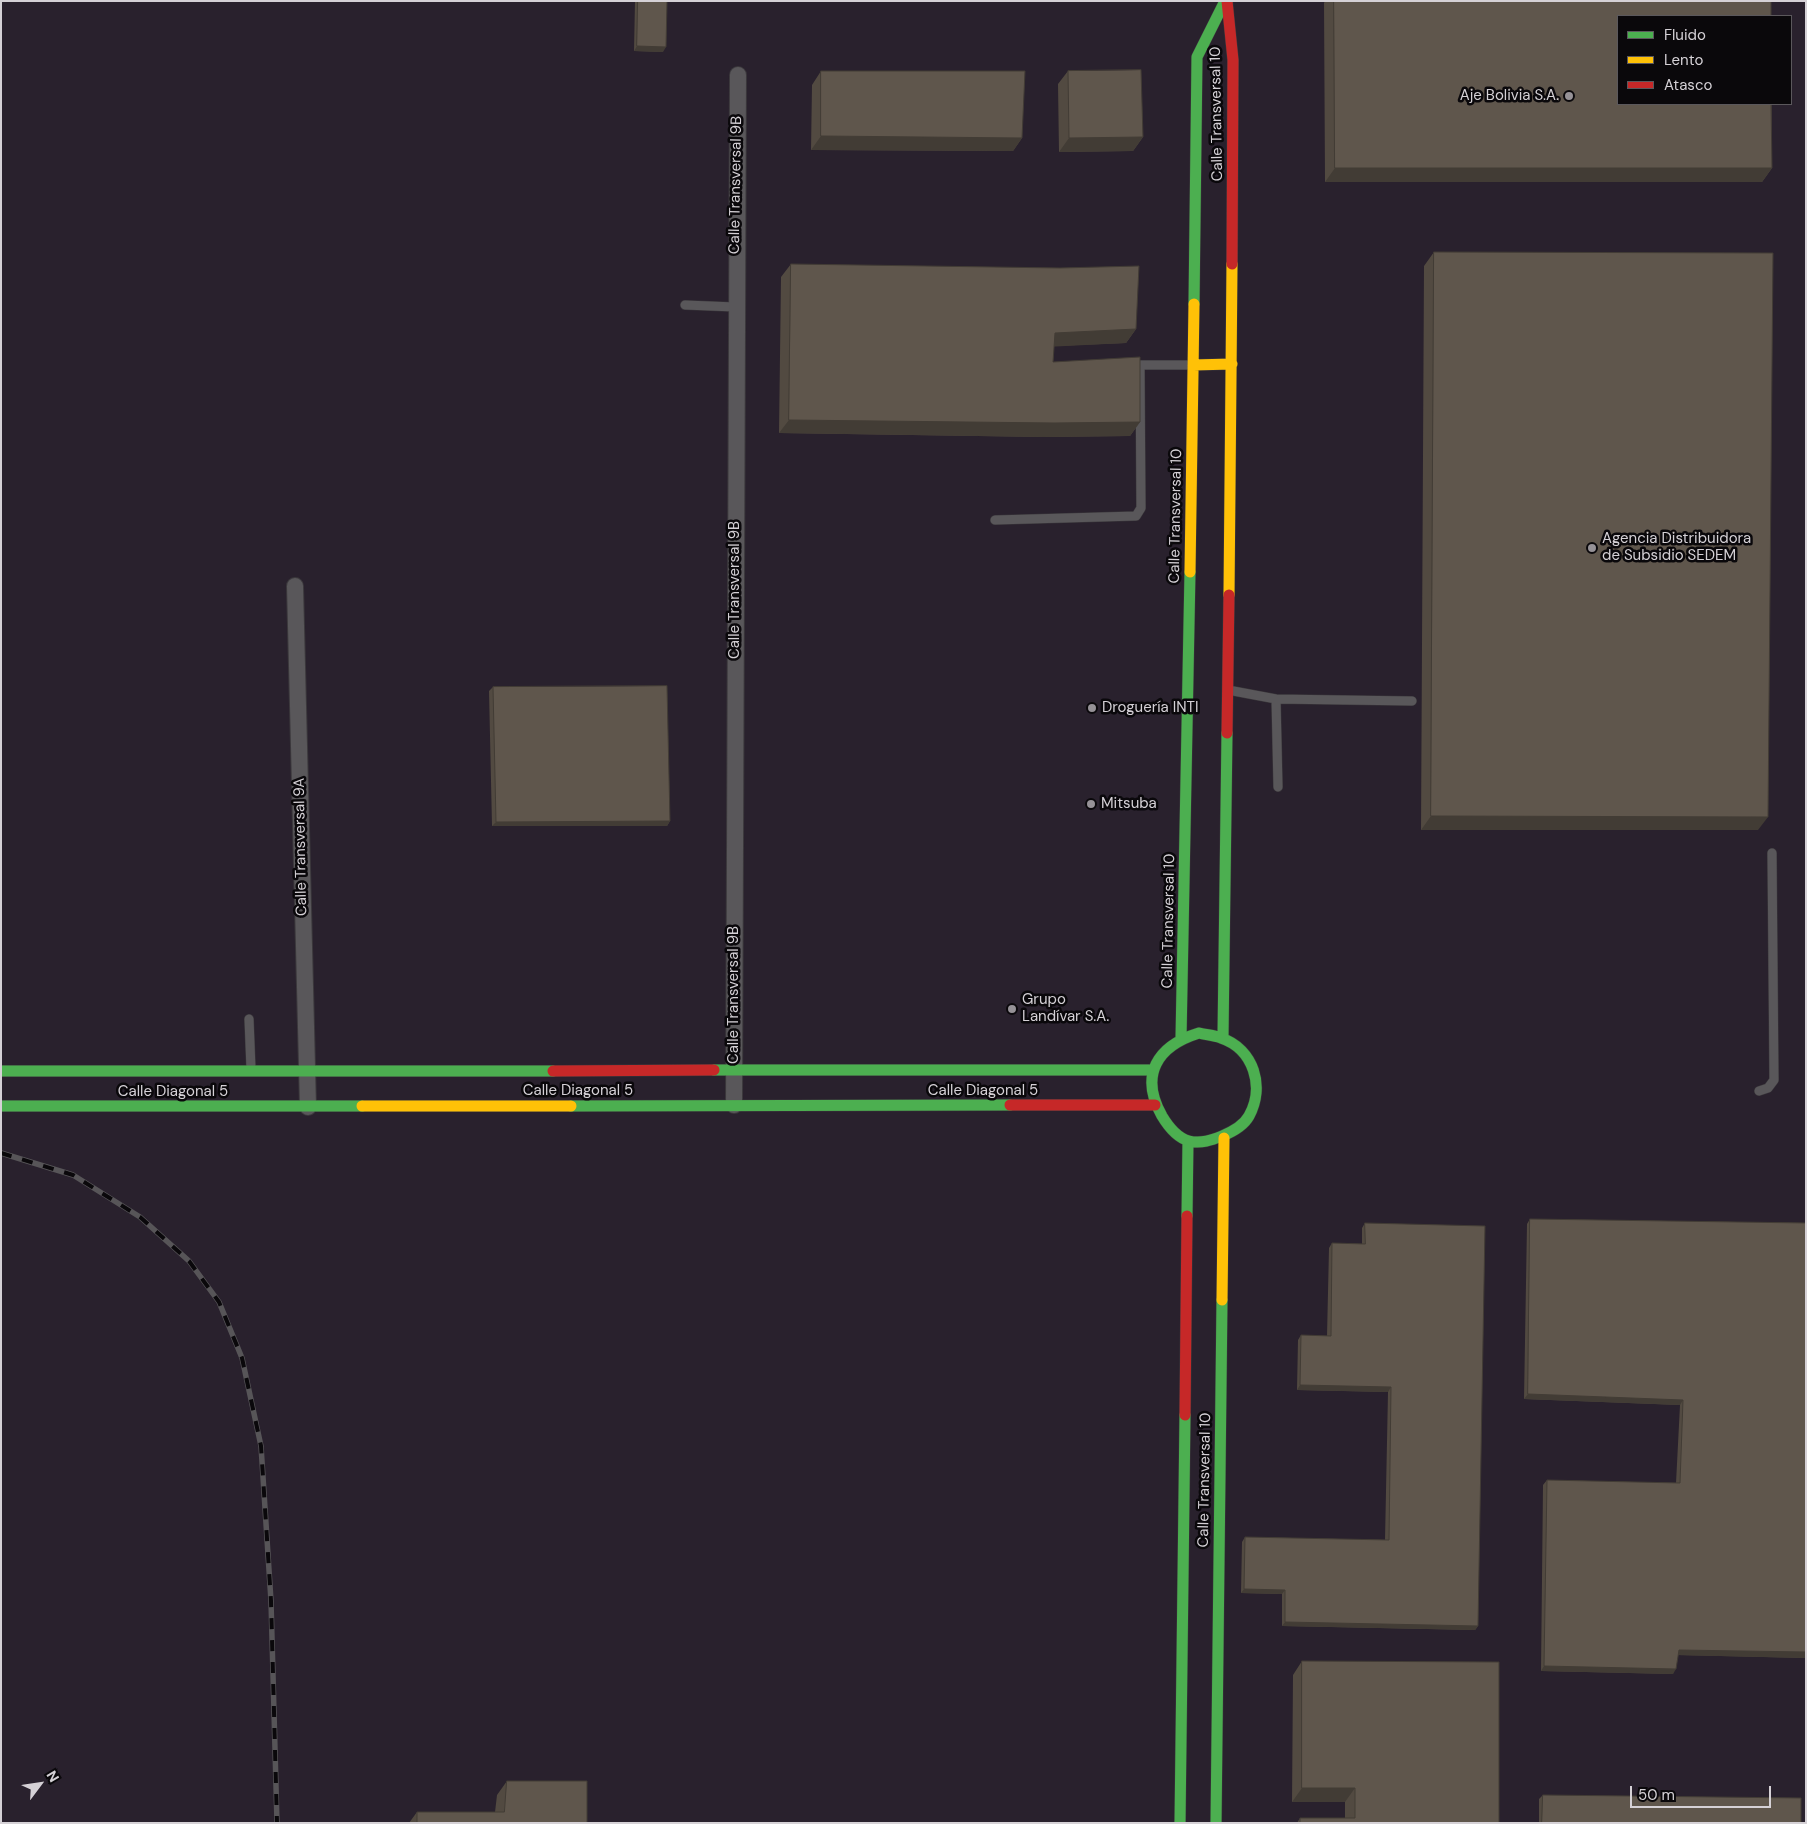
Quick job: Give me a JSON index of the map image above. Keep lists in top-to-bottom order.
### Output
{
  "streets": {
    "main road": ["Calle Transversal 10", "Calle Diagonal 5"],
    "street": ["Calle Transversal 9B", "Calle Transversal 9A"]
  },
  "crossings": [
    ["Calle Transversal 10", "Calle Diagonal 5"],
    ["Calle Transversal 9B", "Calle Diagonal 5"],
    ["Calle Transversal 9A", "Calle Diagonal 5"]
  ],
  "places": [
    "Aje Bolivia S.A.",
    "Agencia Distribuidora de Subsidio SEDEM",
    "Droguería INTI",
    "Mitsuba",
    "Grupo Landívar S.A."
  ],
  "legend": ["Fluido", "Lento", "Atasco"],
  "scale_bar": "50 m",
  "north": "top right"
}
